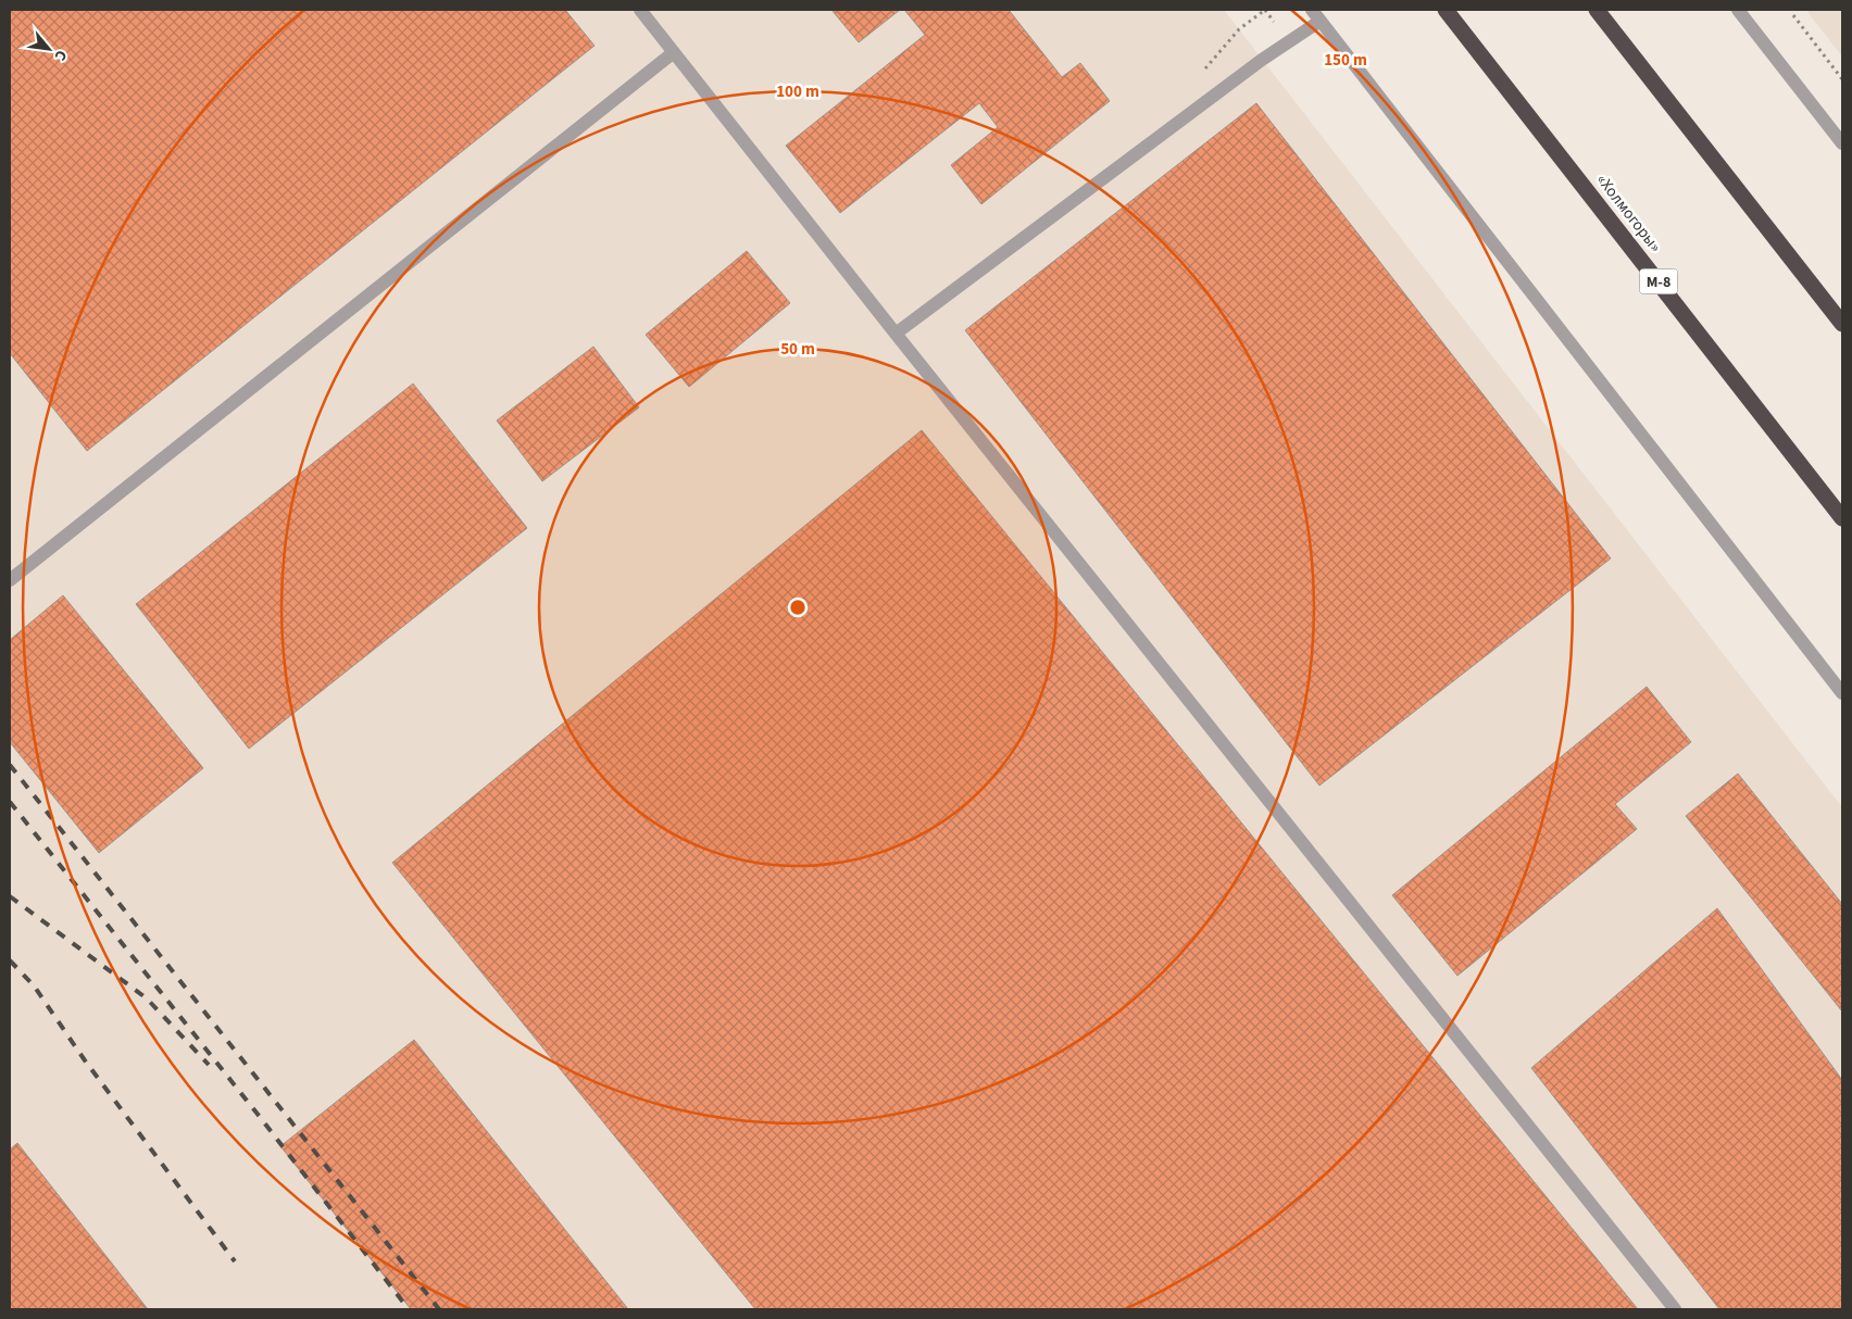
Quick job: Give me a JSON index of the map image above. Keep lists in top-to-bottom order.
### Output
{
  "streets": {
    "highway": ["«Холмогоры»", "М-8"]
  },
  "north": "bottom right",
  "rings": ["150 m", "100 m", "50 m"]
}
